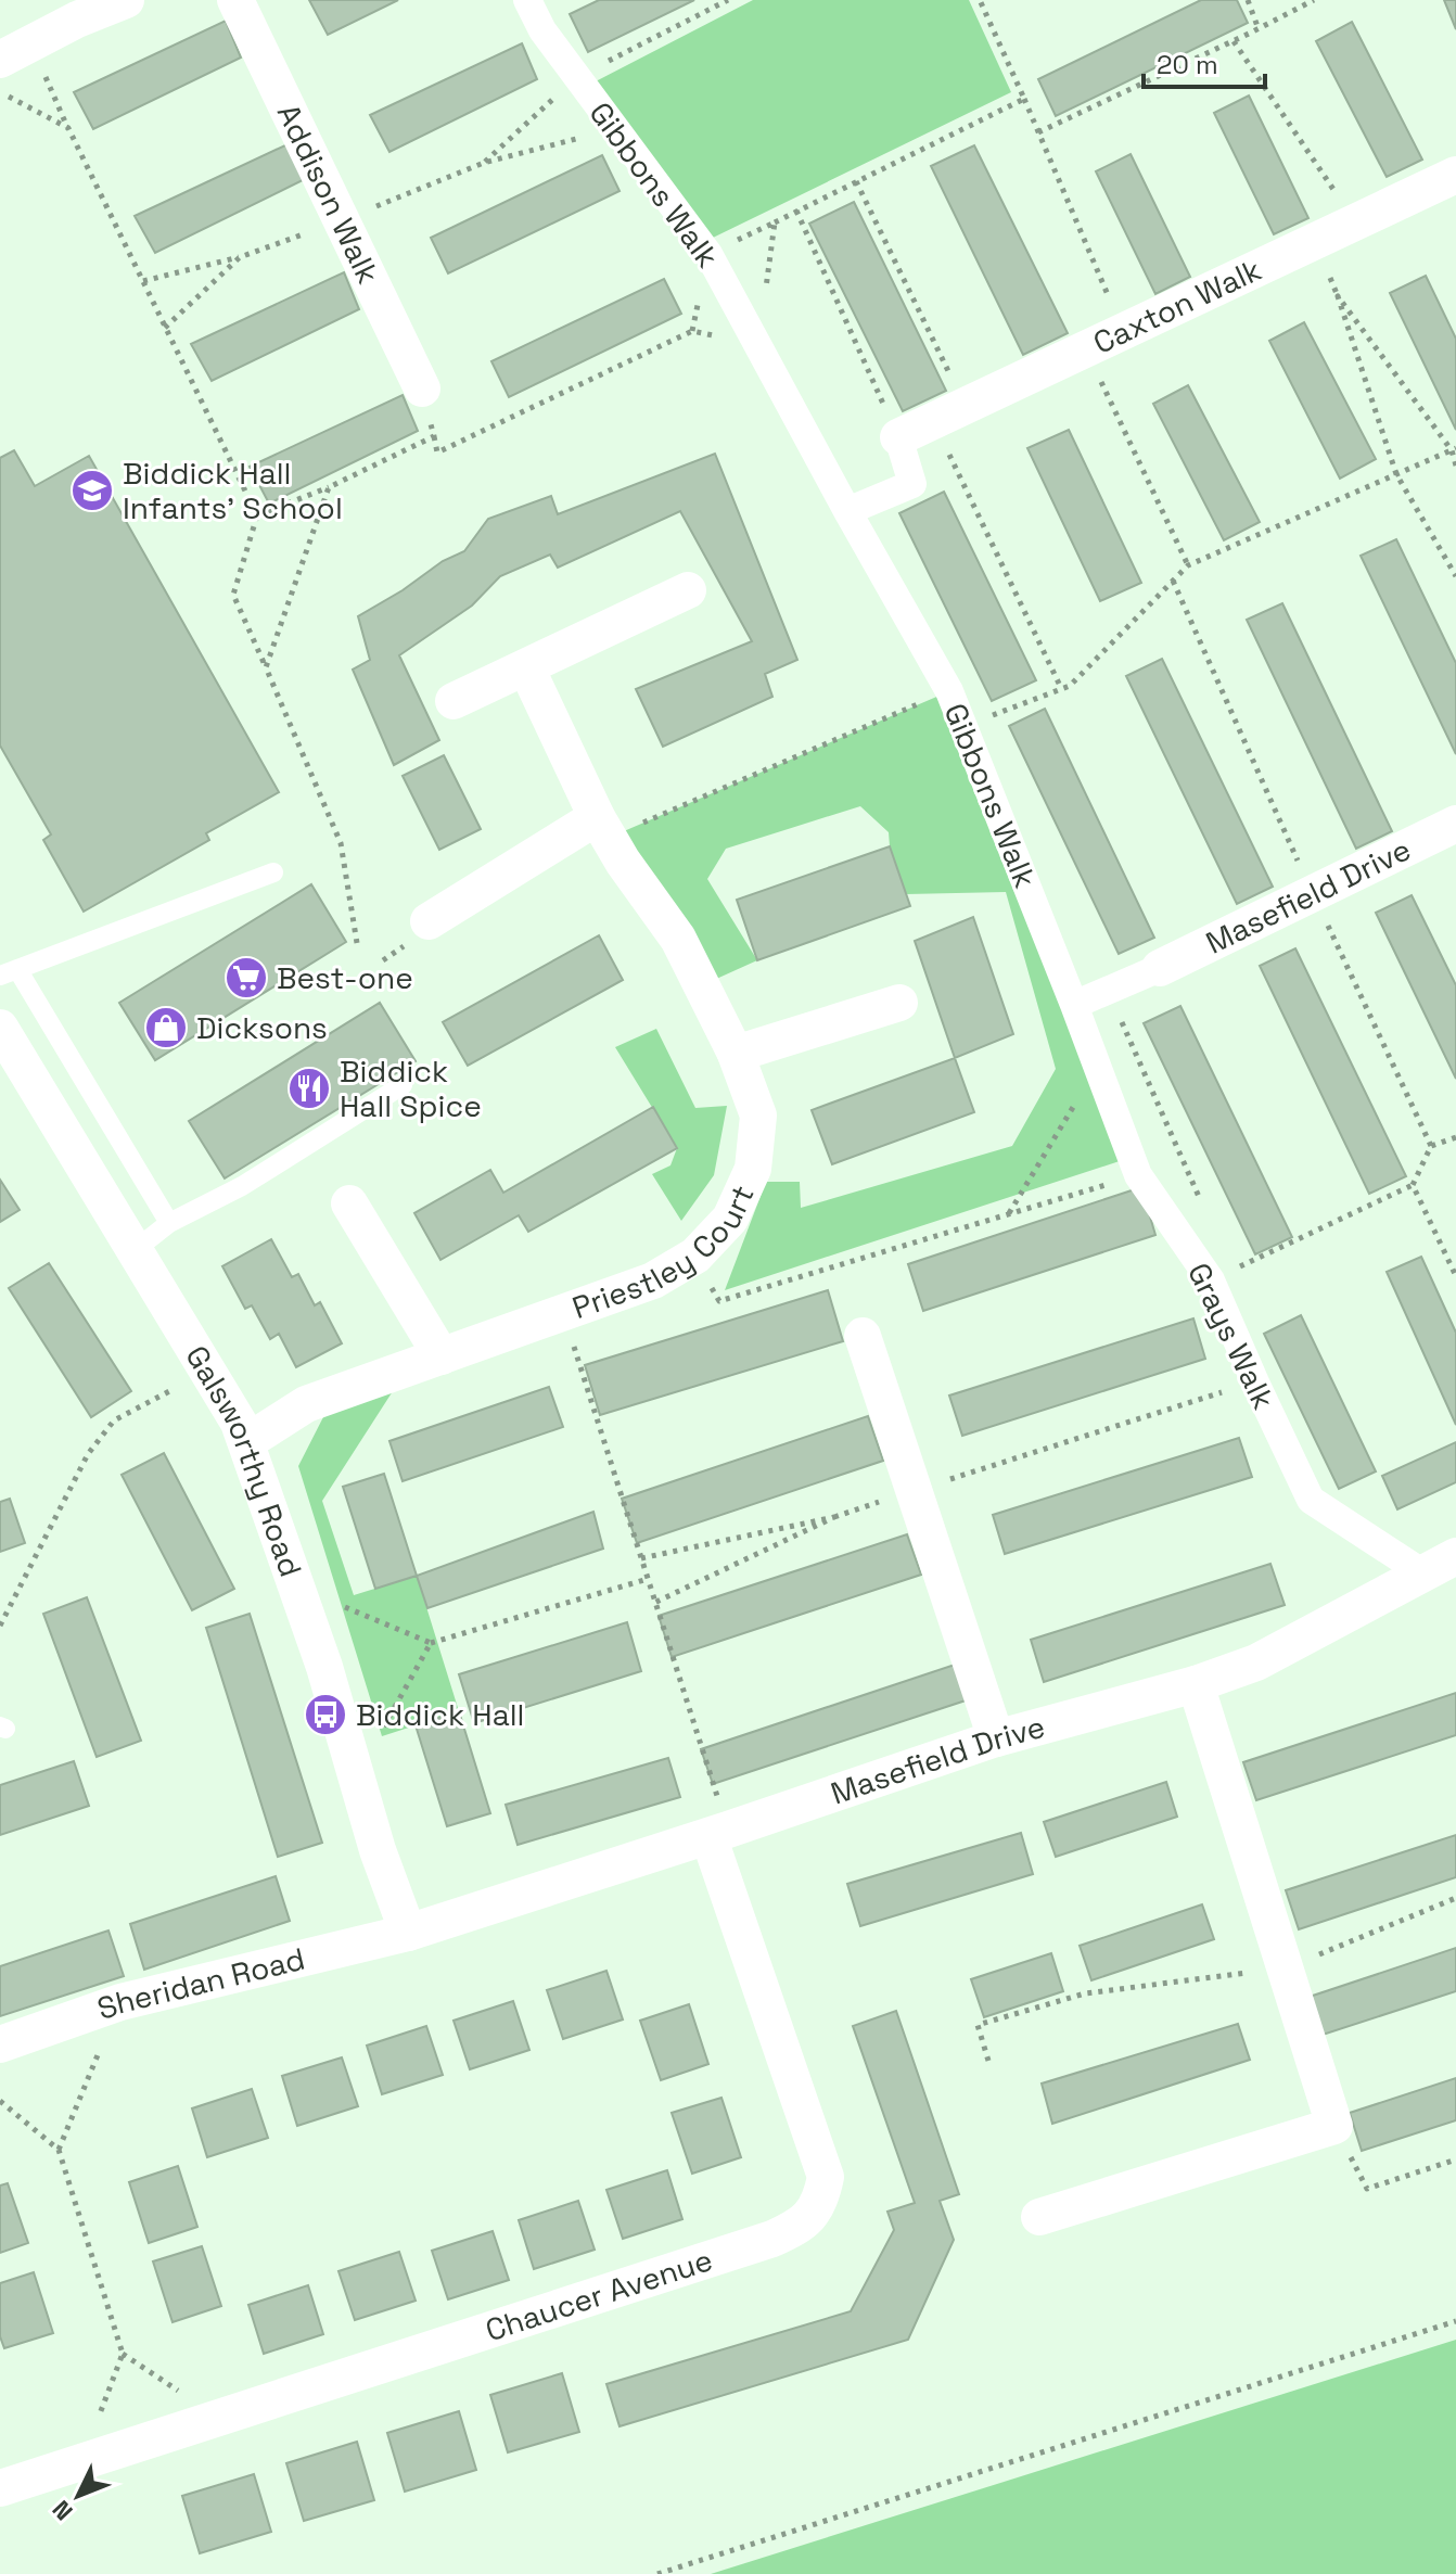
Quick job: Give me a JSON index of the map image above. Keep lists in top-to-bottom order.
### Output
{
  "streets": {
    "street": [
      "Gibbons Walk",
      "Addison Walk",
      "Caxton Walk",
      "Masefield Drive",
      "Priestley Court",
      "Grays Walk",
      "Galsworthy Road",
      "Sheridan Road",
      "Chaucer Avenue"
    ]
  },
  "crossings": [
    ["Gibbons Walk", "Grays Walk"],
    ["Masefield Drive", "Grays Walk"],
    ["Masefield Drive", "Galsworthy Road"],
    ["Masefield Drive", "Sheridan Road"],
    ["Masefield Drive", "Chaucer Avenue"],
    ["Priestley Court", "Galsworthy Road"],
    ["Galsworthy Road", "Sheridan Road"]
  ],
  "places": {
    "school or university": ["Biddick Hall Infants' School"],
    "supermarket": ["Best-one"],
    "shop": ["Dicksons"],
    "restaurant": ["Biddick Hall Spice"],
    "bus stop": ["Biddick Hall"]
  },
  "scale_bar": "20 m",
  "north": "bottom left"
}
